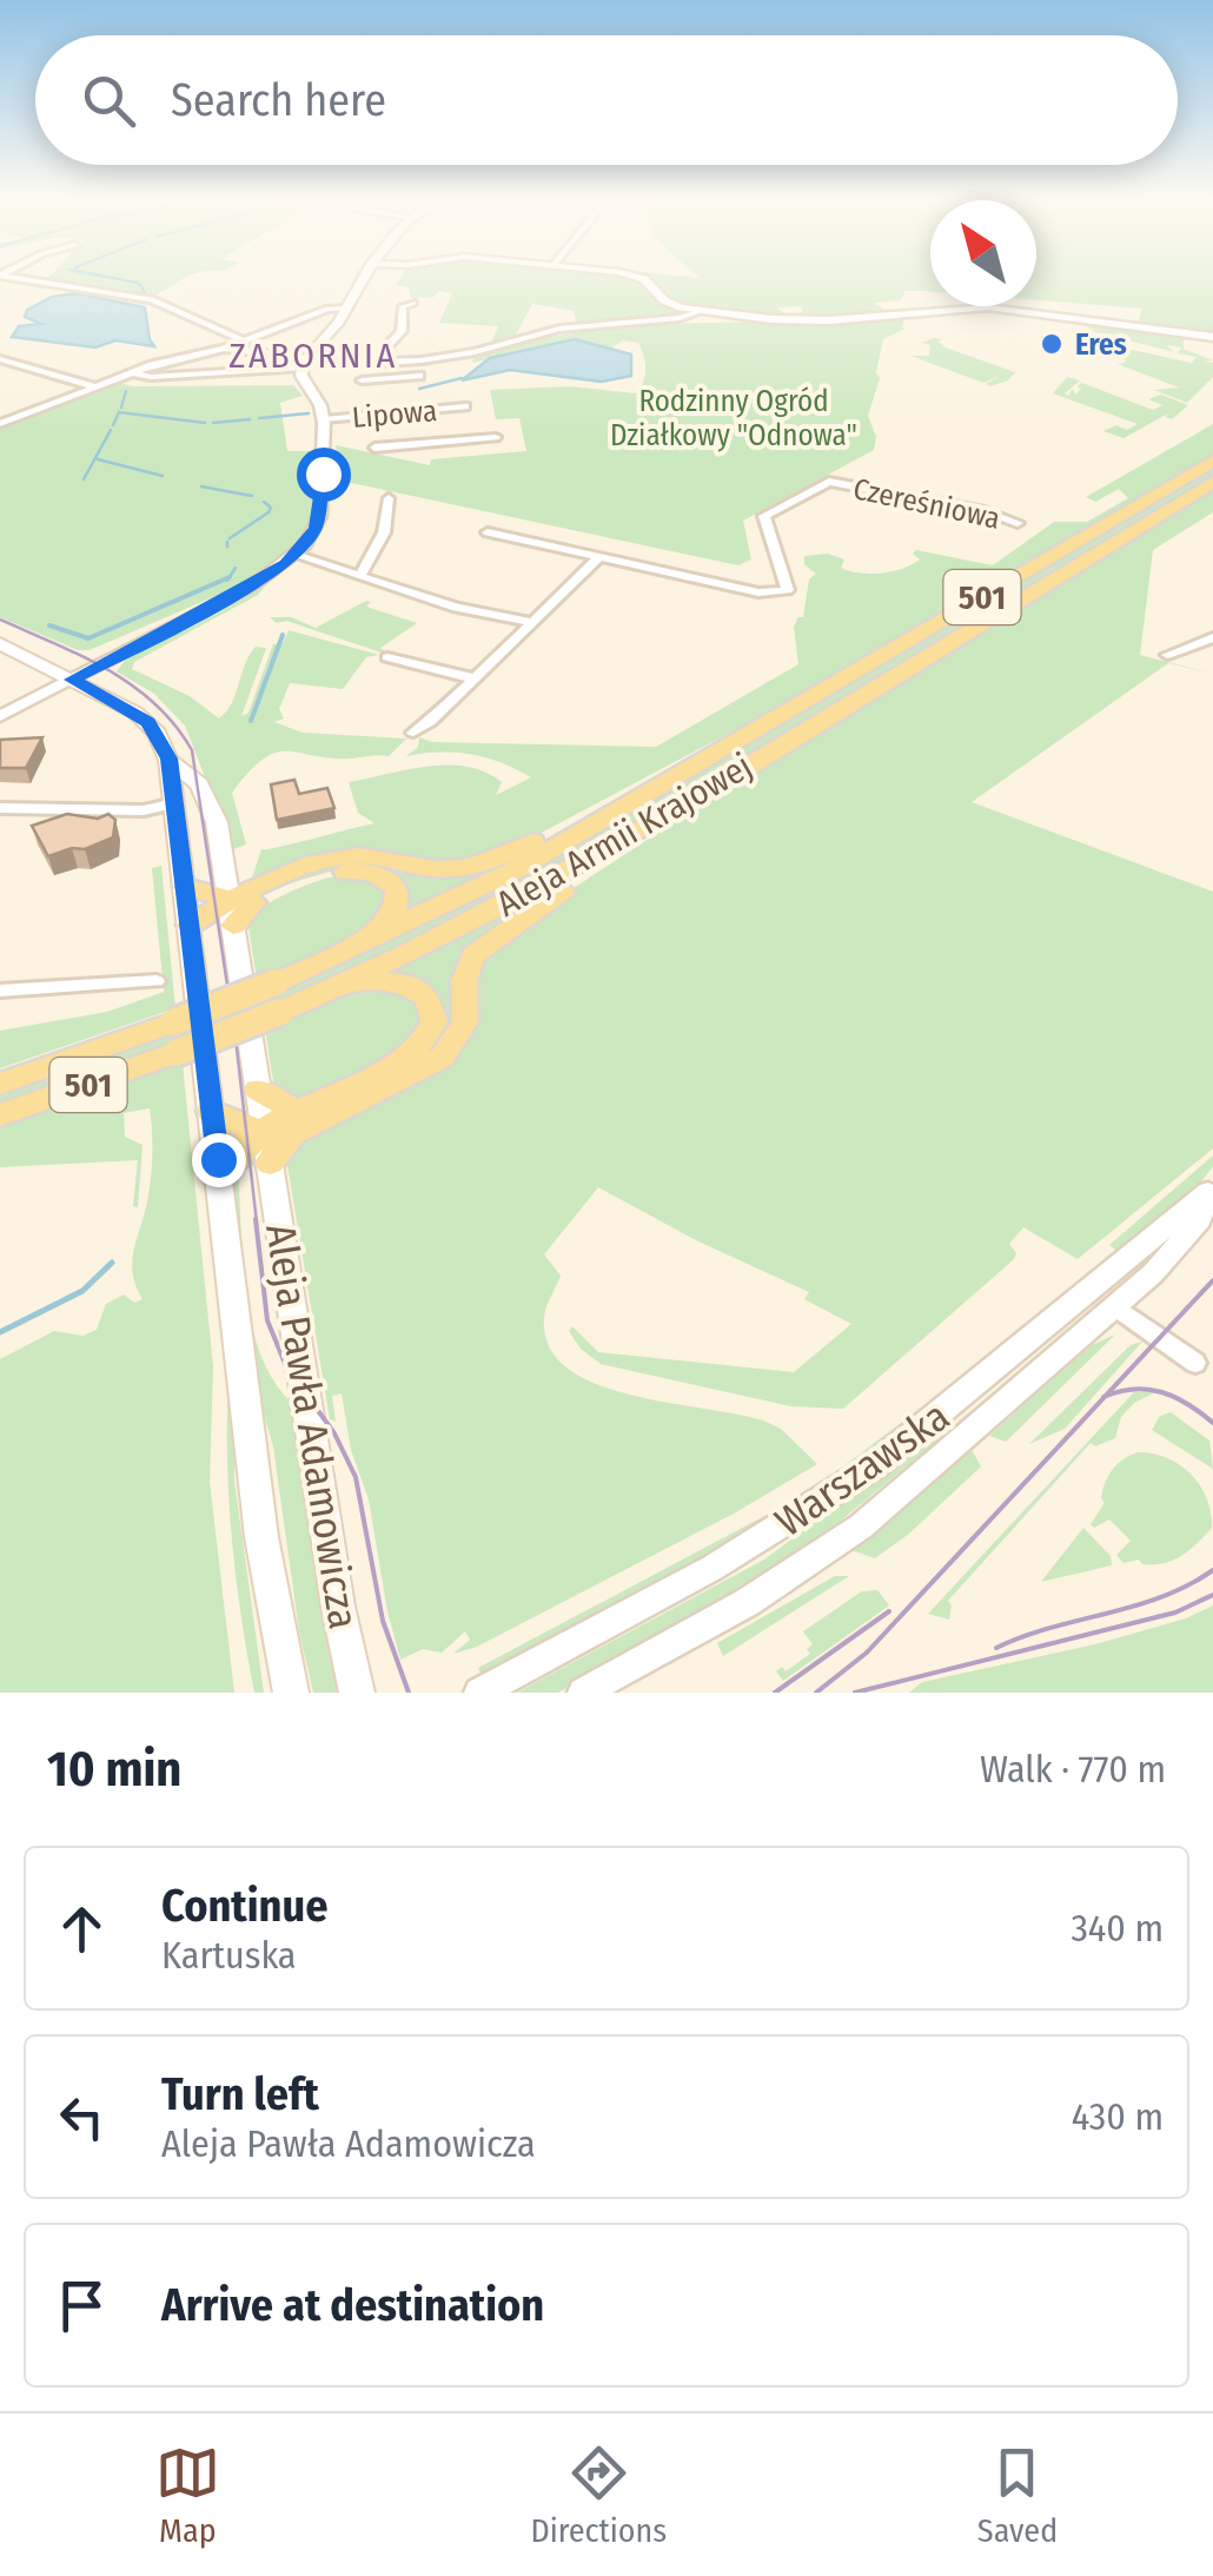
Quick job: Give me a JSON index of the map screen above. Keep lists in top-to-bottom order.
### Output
{
  "streets": {
    "main road": ["501", "Aleja Armii Krajowej", "Aleja Pawła Adamowicza"],
    "street": ["Lipowa", "Czereśniowa", "Warszawska"]
  },
  "districts": ["ZABORNIA"],
  "parks": ["Rodzinny Ogród Działkowy \"Odnowa\""],
  "places": ["Eres"],
  "north": "top left",
  "page": {
    "search": "Search here",
    "heading": ["10 min", "Walk · 770 m"],
    "list": [
      ["Continue", "Kartuska", "340 m"],
      ["Turn left", "Aleja Pawła Adamowicza", "430 m"],
      "Arrive at destination"
    ],
    "nav": ["Map", "Directions", "Saved"]
  }
}
